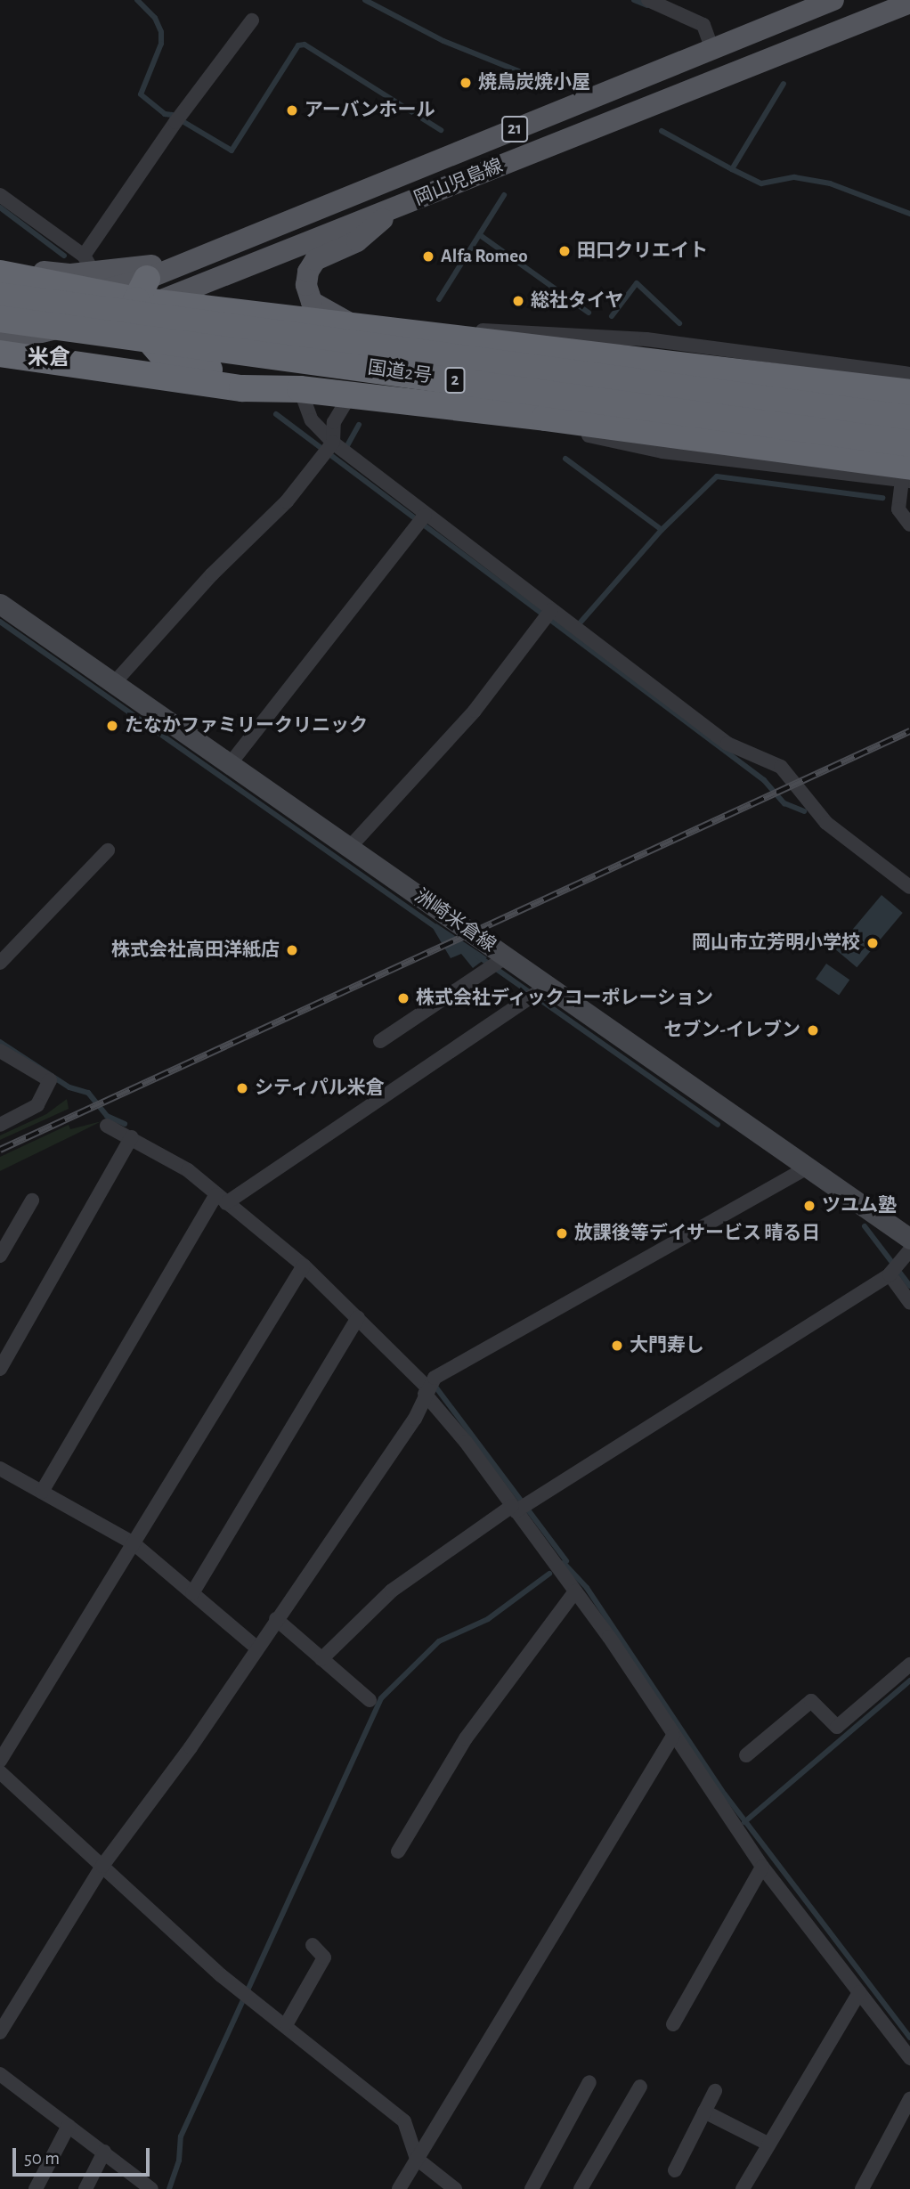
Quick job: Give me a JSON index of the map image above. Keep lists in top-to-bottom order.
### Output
{
  "streets": {
    "highway": ["国道2号", "2"],
    "main road": ["21", "岡山児島線", "洲崎米倉線"]
  },
  "crossings": [
    ["岡山児島線", "国道2号"]
  ],
  "districts": ["米倉"],
  "places": [
    "焼鳥炭焼小屋",
    "アーバンホール",
    "田口クリエイト",
    "Alfa Romeo",
    "総社タイヤ",
    "たなかファミリークリニック",
    "岡山市立芳明小学校",
    "株式会社高田洋紙店",
    "株式会社ディックコーポレーション",
    "セブン-イレブン",
    "シティパル米倉",
    "ツユム塾",
    "放課後等デイサービス 晴る日",
    "大門寿し"
  ],
  "scale_bar": "50 m"
}
